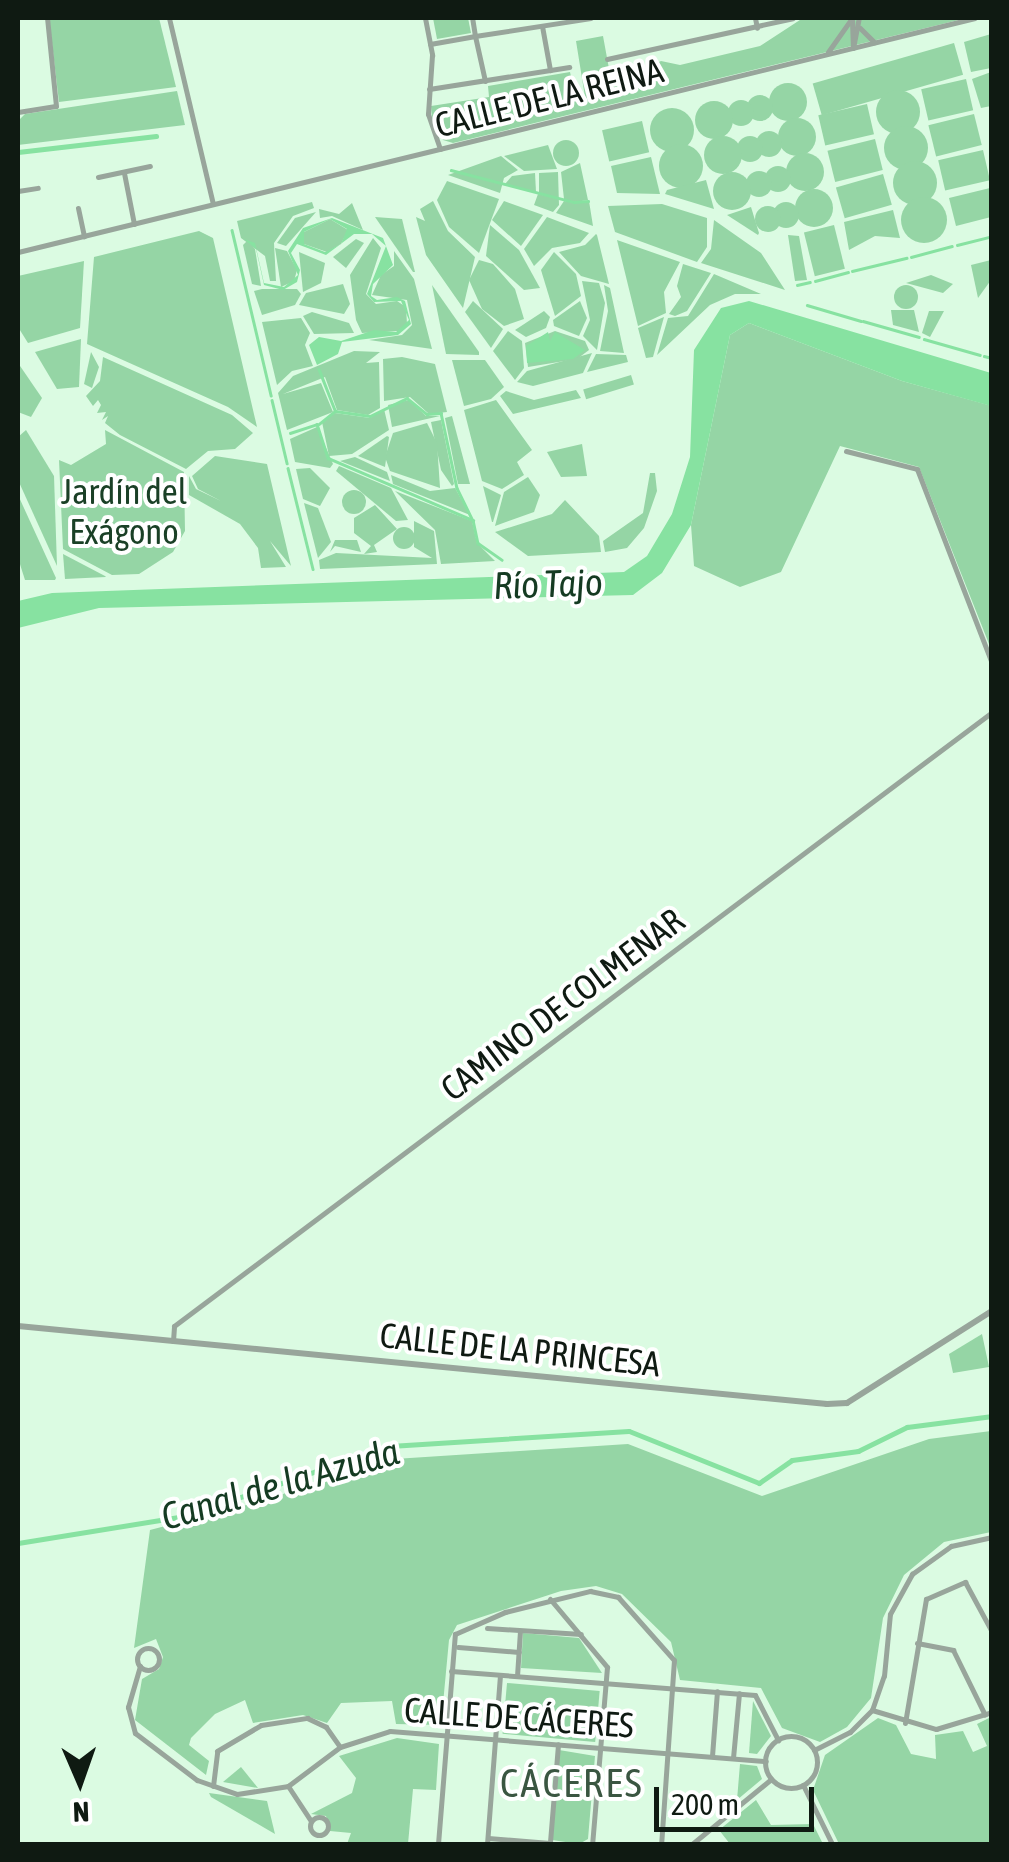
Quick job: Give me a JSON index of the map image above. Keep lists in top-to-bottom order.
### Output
{
  "streets": {
    "street": [
      "CALLE DE LA REINA",
      "CAMINO DE COLMENAR",
      "CALLE DE LA PRINCESA",
      "CALLE DE CÁCERES"
    ]
  },
  "crossings": [
    ["CAMINO DE COLMENAR", "CALLE DE LA PRINCESA"]
  ],
  "districts": ["CÁCERES"],
  "water": ["Río Tajo", "Canal de la Azuda"],
  "parks": ["Jardín del Exágono"],
  "scale_bar": "200 m",
  "north": "bottom"
}
